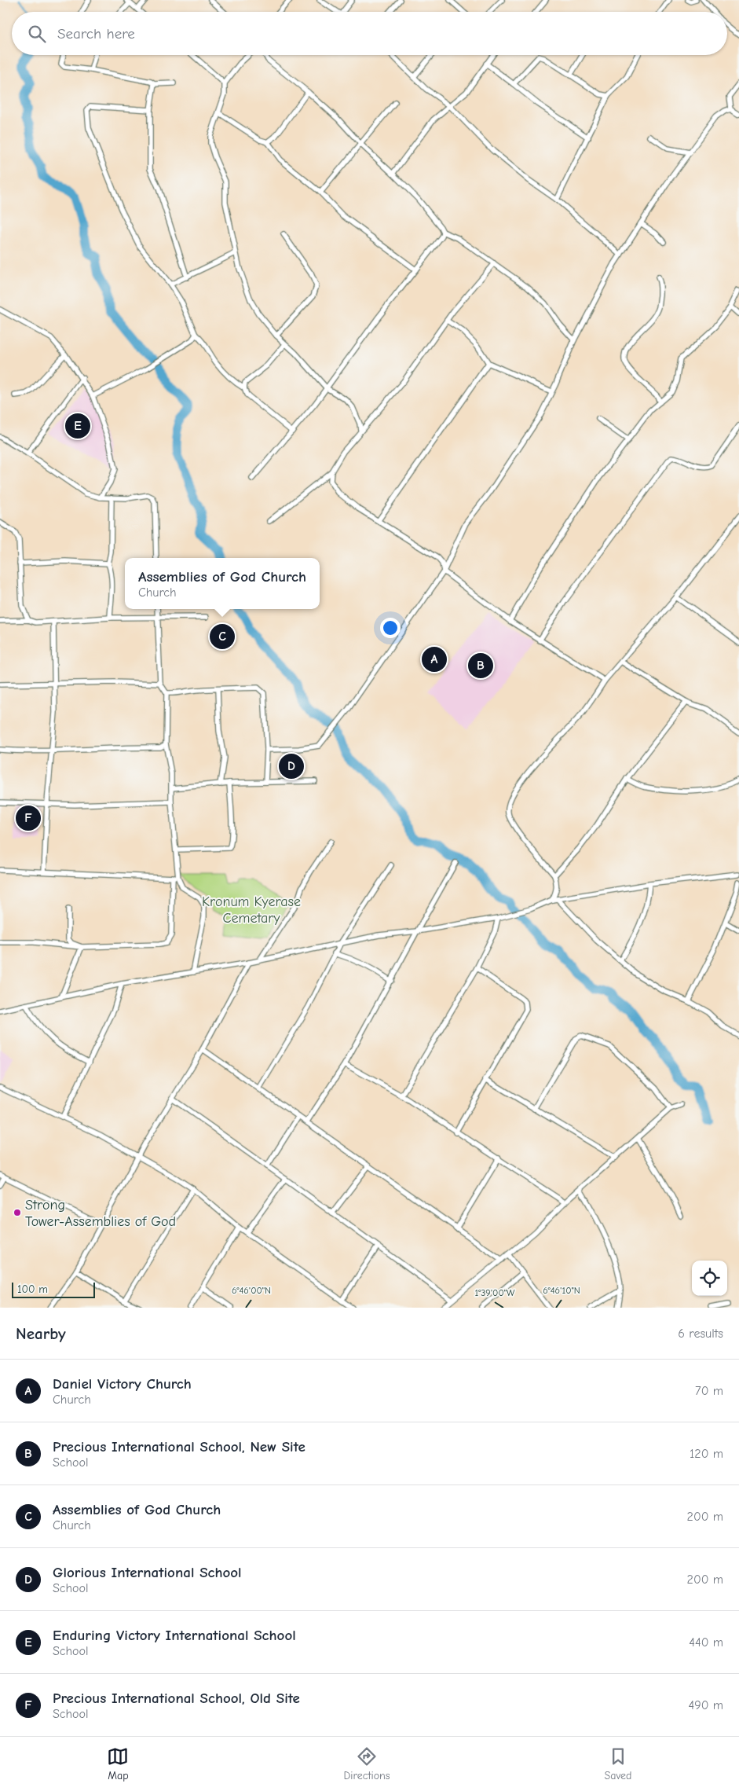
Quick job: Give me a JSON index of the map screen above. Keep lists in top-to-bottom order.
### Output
{
  "parks": ["Kronum Kyerase Cemetary"],
  "places": ["Strong Tower-Assemblies of God"],
  "scale_bar": "100 m",
  "page": {
    "search": "Search here",
    "pins": [
      "E",
      "C",
      "A",
      "B",
      "D",
      "F"
    ],
    "popup": ["Assemblies of God Church", "Church"],
    "scale": "100 m",
    "heading": ["Nearby", "6 results"],
    "list": [
      {
        "mark": "A",
        "name": "Daniel Victory Church",
        "note": "Church",
        "value": "70 m"
      },
      {
        "mark": "B",
        "name": "Precious International School, New Site",
        "note": "School",
        "value": "120 m"
      },
      {
        "mark": "C",
        "name": "Assemblies of God Church",
        "note": "Church",
        "value": "200 m"
      },
      {
        "mark": "D",
        "name": "Glorious International School",
        "note": "School",
        "value": "200 m"
      },
      {
        "mark": "E",
        "name": "Enduring Victory International School",
        "note": "School",
        "value": "440 m"
      },
      {
        "mark": "F",
        "name": "Precious International School, Old Site",
        "note": "School",
        "value": "490 m"
      }
    ],
    "nav": ["Map", "Directions", "Saved"]
  },
  "coordinates": ["6°46'00\"N", "6°46'10\"N", "1°39'00\"W"]
}
